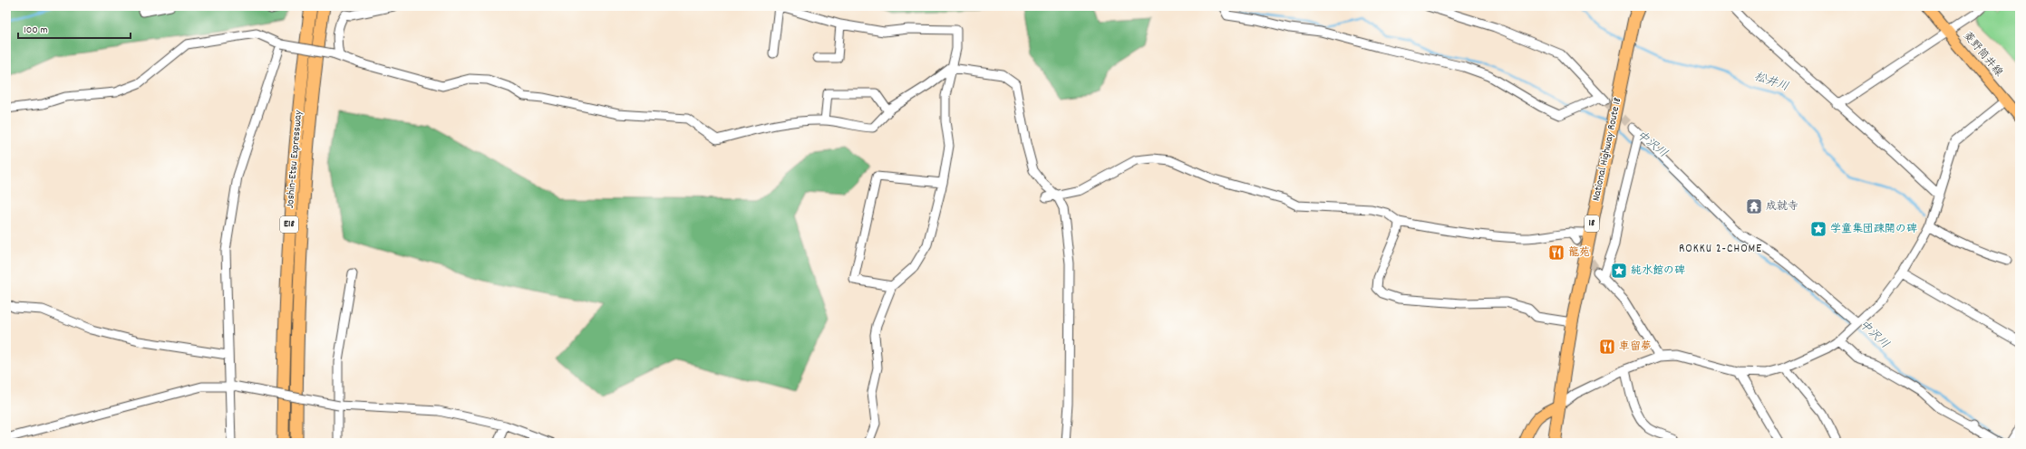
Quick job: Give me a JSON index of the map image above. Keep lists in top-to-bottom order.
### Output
{
  "streets": {
    "highway": [
      "National Highway Route 18",
      "Joshin-Etsu Expressway",
      "18",
      "E18"
    ],
    "main road": ["菱野筒井線"]
  },
  "districts": ["ROKKU 2-CHOME"],
  "water": ["松井川", "中沢川"],
  "places": {
    "temple": ["成就寺"],
    "place": ["学童集団疎開の碑", "純水館の碑"],
    "restaurant": ["龍苑", "車留夢"]
  },
  "scale_bar": "100 m"
}
